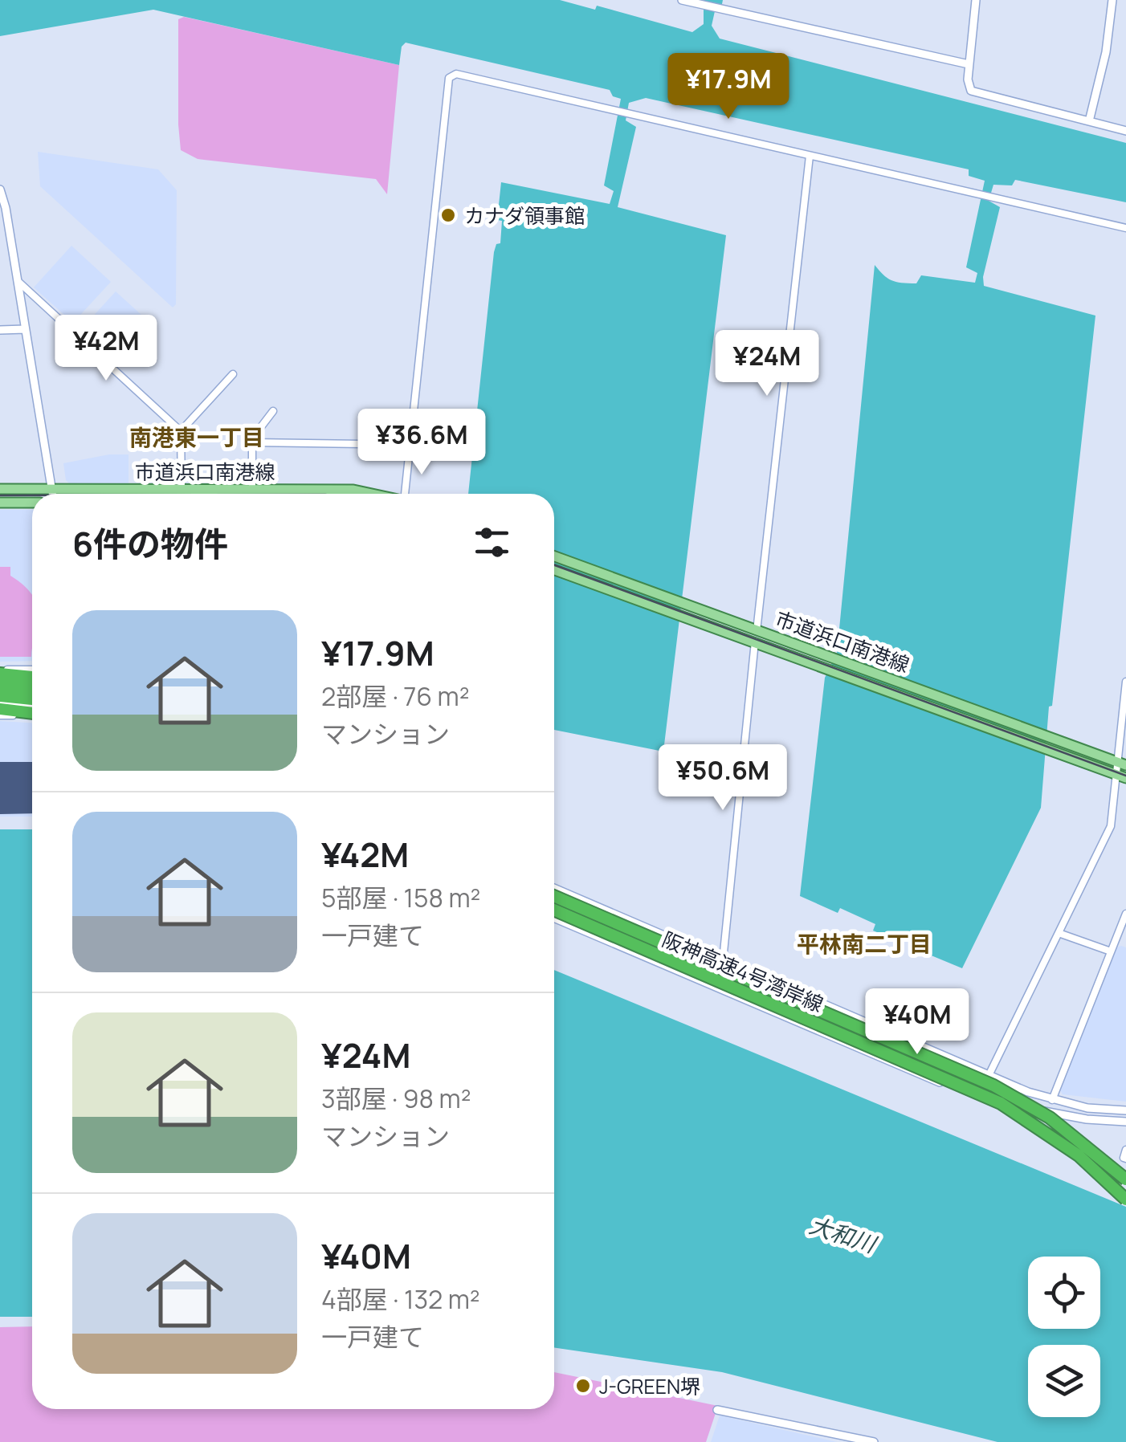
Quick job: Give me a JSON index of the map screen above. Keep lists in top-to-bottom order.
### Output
{
  "streets": {
    "highway": ["阪神高速4号湾岸線"],
    "main road": ["市道浜口南港線"]
  },
  "districts": ["南港東一丁目", "平林南二丁目"],
  "water": ["大和川"],
  "places": ["カナダ領事館", "J-GREEN堺"],
  "page": {
    "price": [
      "¥17.9M",
      "¥42M",
      "¥24M",
      "¥36.6M",
      "¥50.6M",
      "¥40M"
    ],
    "heading": "6件の物件",
    "list": [
      {
        "name": "¥17.9M",
        "note": "2部屋 · 76 m² · マンション"
      },
      {
        "name": "¥42M",
        "note": "5部屋 · 158 m² · 一戸建て"
      },
      {
        "name": "¥24M",
        "note": "3部屋 · 98 m² · マンション"
      },
      {
        "name": "¥40M",
        "note": "4部屋 · 132 m² · 一戸建て"
      }
    ]
  }
}
